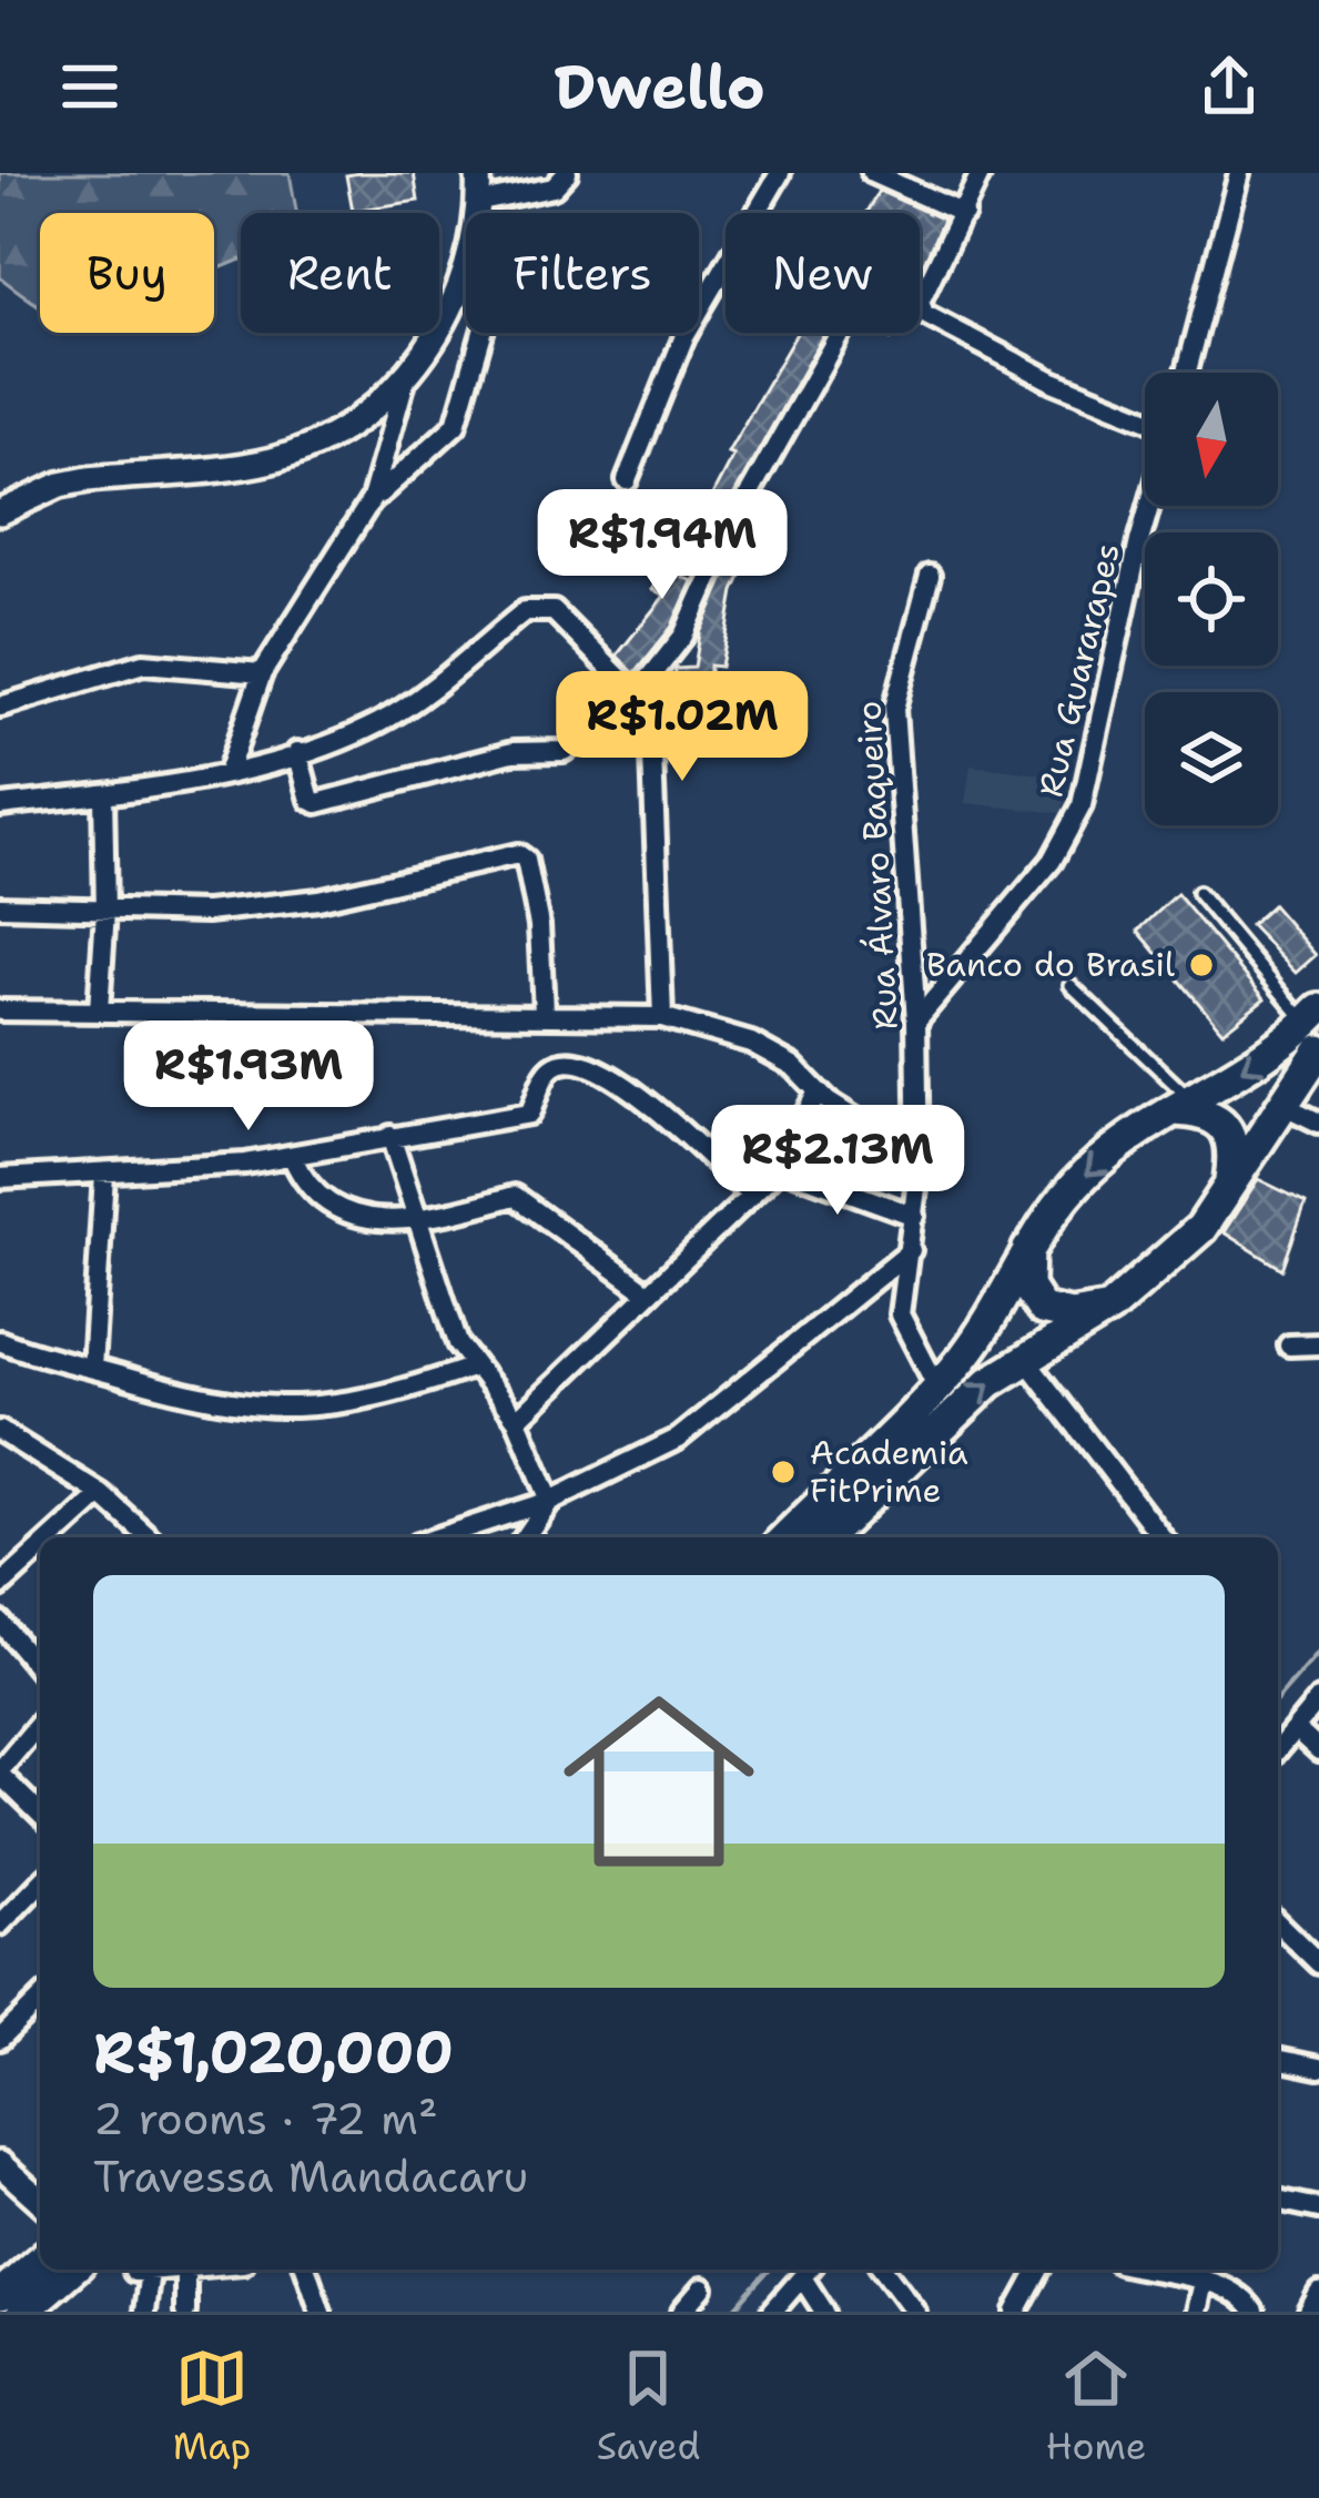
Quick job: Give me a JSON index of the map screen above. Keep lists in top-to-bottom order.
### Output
{
  "streets": {
    "street": ["Rua Guararapes", "Rua Álvaro Baqueiro"]
  },
  "crossings": [
    ["Rua Guararapes", "Rua Álvaro Baqueiro"]
  ],
  "places": ["Banco do Brasil", "Academia FitPrime"],
  "north": "bottom",
  "page": {
    "header": "Dwello",
    "chip": [
      "Buy",
      "Rent",
      "Filters",
      "New"
    ],
    "price": [
      "R$1.94M",
      "R$1.02M",
      "R$1.93M",
      "R$2.13M"
    ],
    "list": [
      {
        "name": "R$1,020,000",
        "note": "2 rooms · 72 m² · Travessa Mandacaru"
      }
    ],
    "tabs": ["Map", "Saved", "Home"]
  }
}
